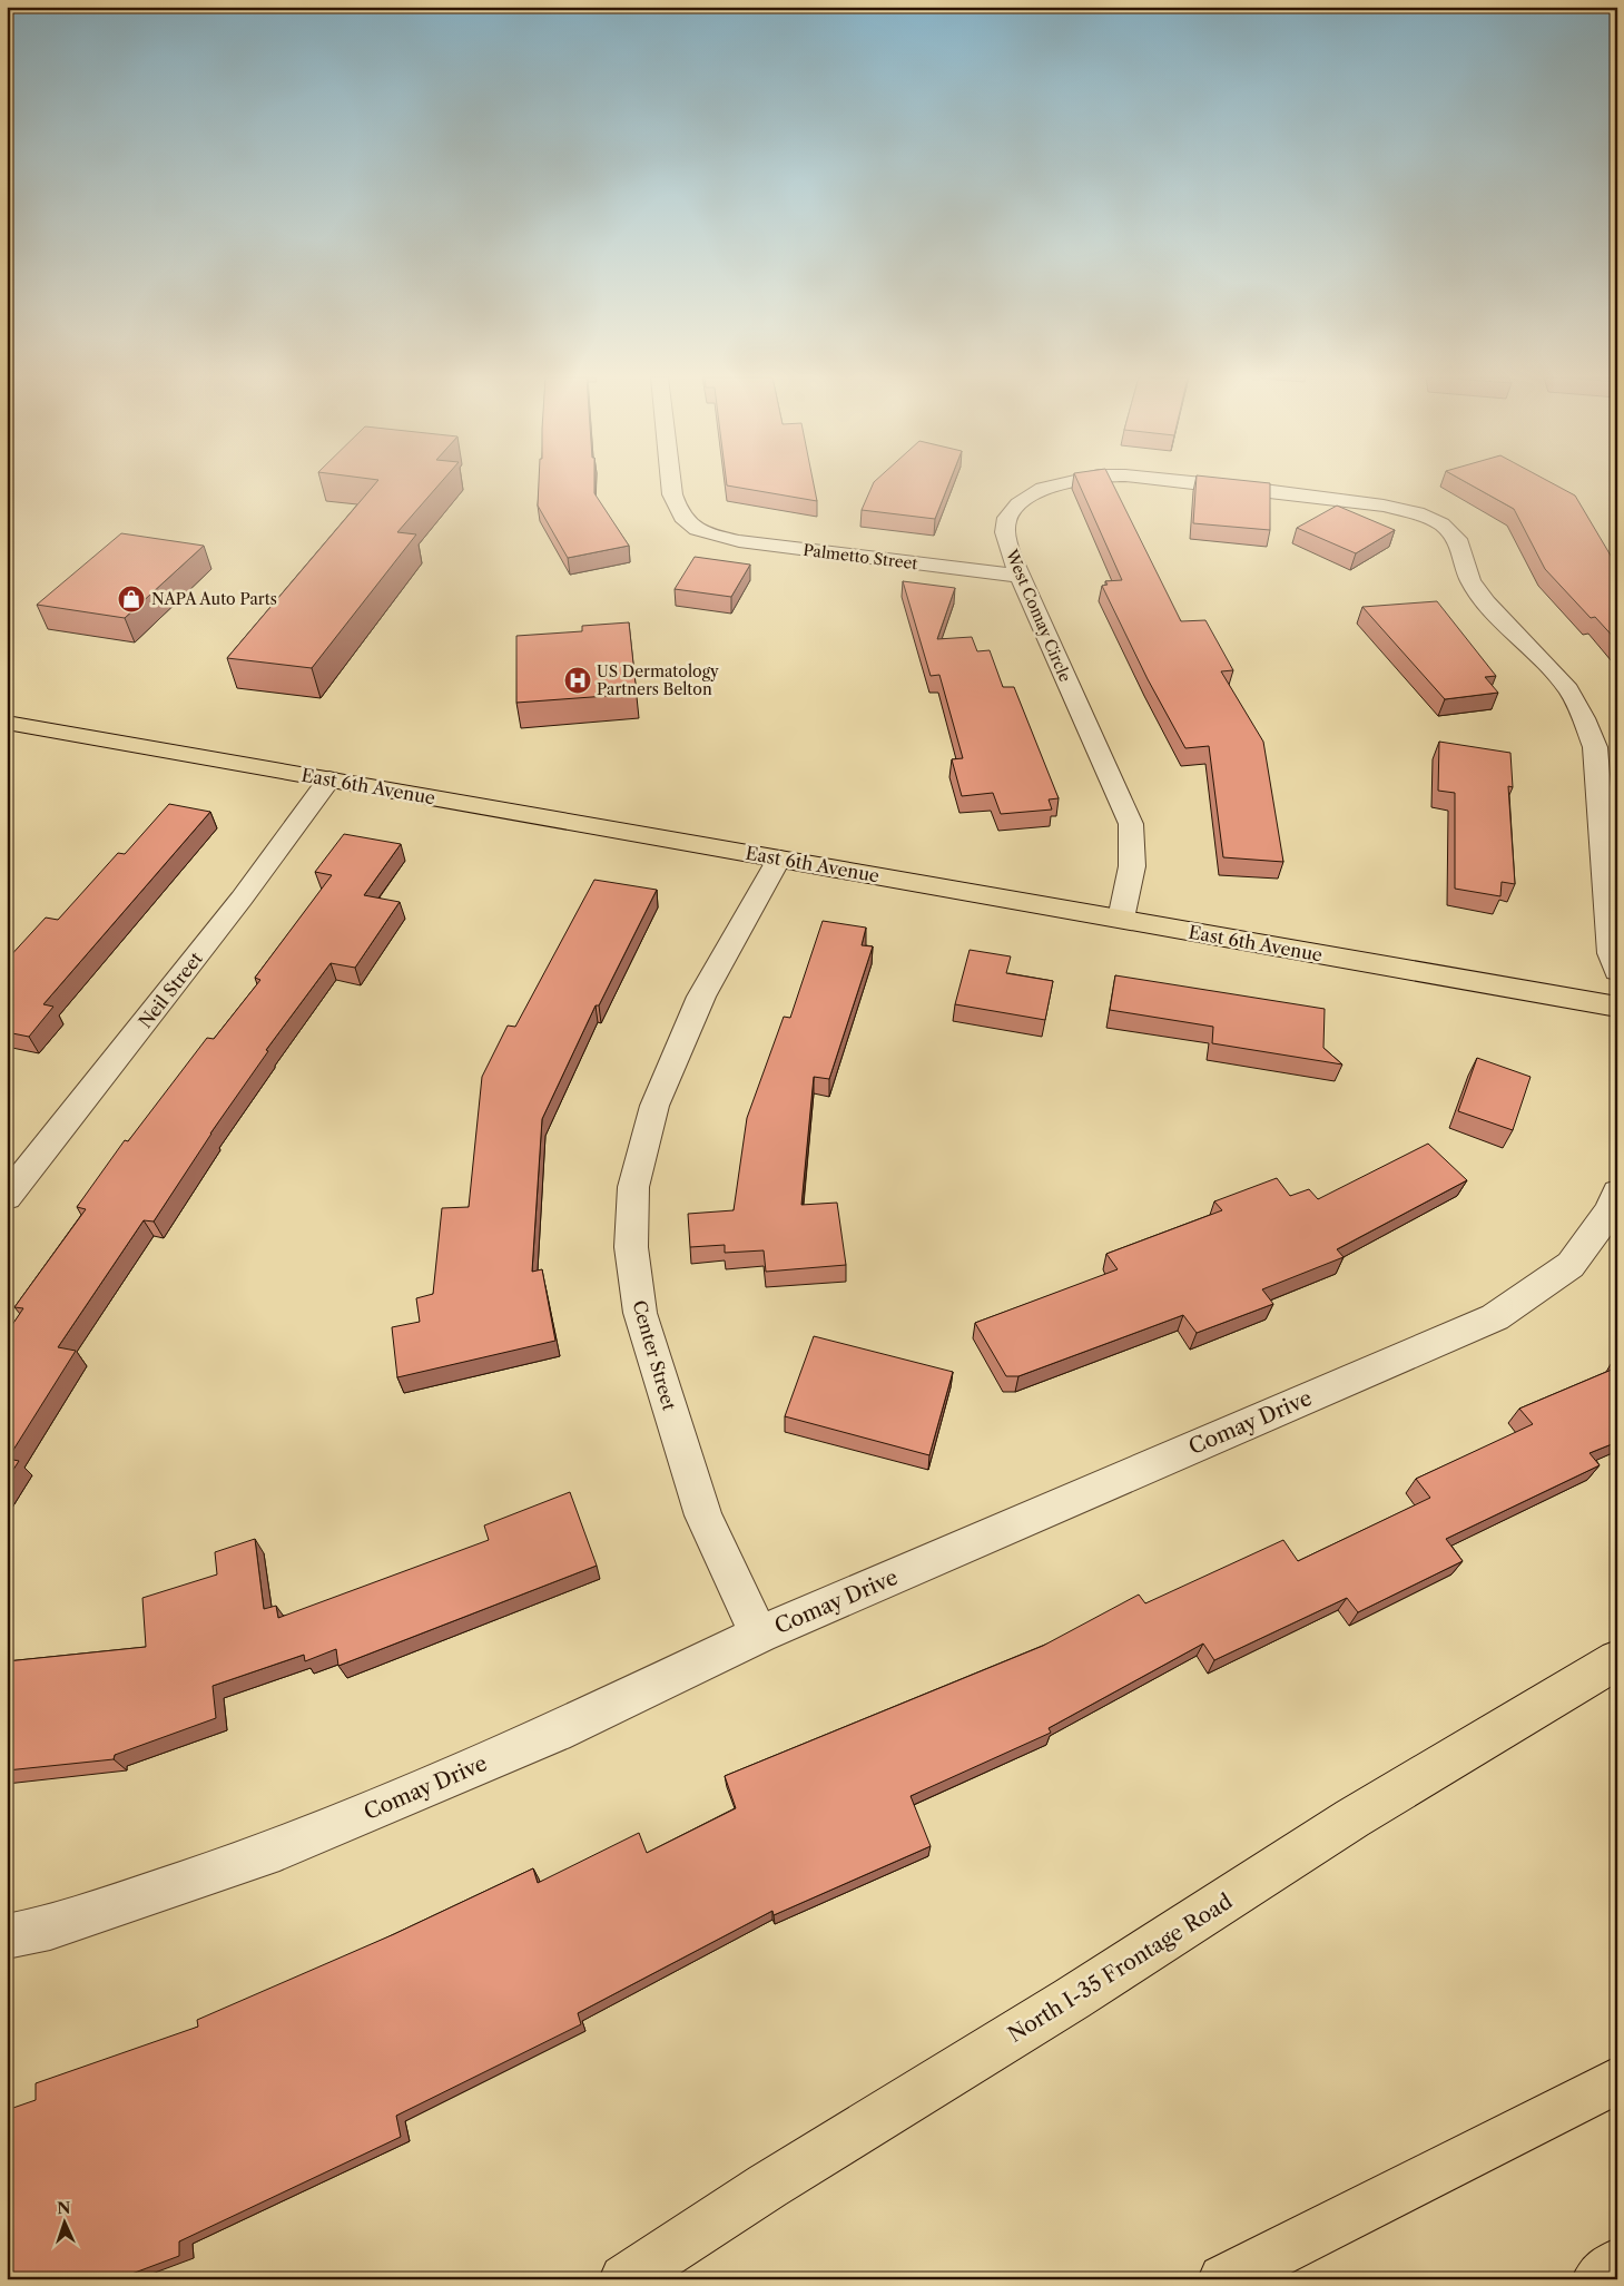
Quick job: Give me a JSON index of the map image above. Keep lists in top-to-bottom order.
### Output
{
  "streets": {
    "main road": ["East 6th Avenue", "North I-35 Frontage Road"],
    "street": [
      "Palmetto Street",
      "West Comay Circle",
      "Neil Street",
      "Center Street",
      "Comay Drive"
    ]
  },
  "crossings": [
    ["Palmetto Street", "West Comay Circle"],
    ["West Comay Circle", "East 6th Avenue"],
    ["East 6th Avenue", "Neil Street"],
    ["East 6th Avenue", "Center Street"],
    ["Center Street", "Comay Drive"]
  ],
  "places": {
    "shop": ["NAPA Auto Parts"],
    "hospital": ["US Dermatology Partners Belton"]
  },
  "north": "top"
}
